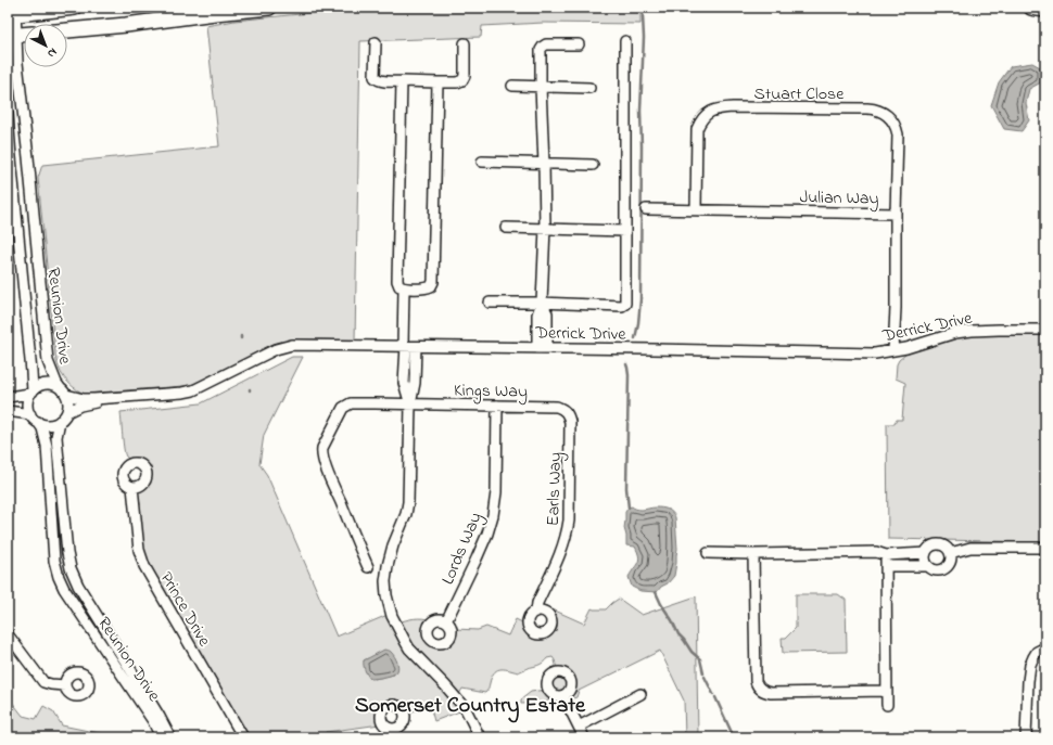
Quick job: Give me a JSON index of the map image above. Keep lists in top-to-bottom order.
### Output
{
  "streets": {
    "street": [
      "Stuart Close",
      "Julian Way",
      "Reunion Drive",
      "Derrick Drive",
      "Kings Way",
      "Earls Way",
      "Lords Way",
      "Prince Drive"
    ]
  },
  "crossings": [
    ["Stuart Close", "Julian Way"],
    ["Julian Way", "Derrick Drive"],
    ["Reunion Drive", "Derrick Drive"],
    ["Kings Way", "Earls Way"],
    ["Kings Way", "Lords Way"]
  ],
  "districts": ["Somerset Country Estate"],
  "north": "bottom right"
}
